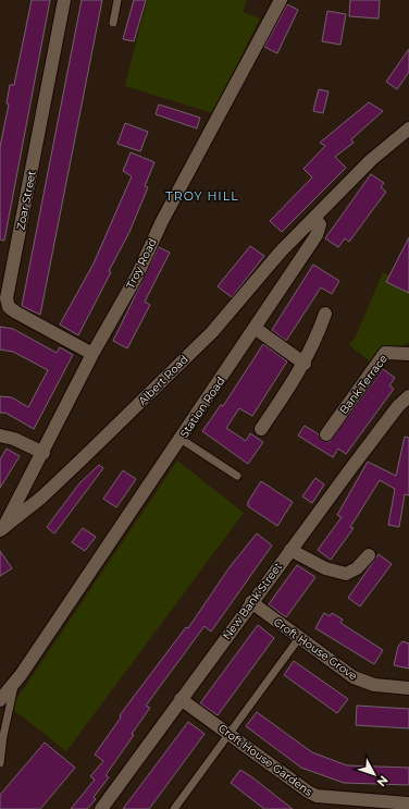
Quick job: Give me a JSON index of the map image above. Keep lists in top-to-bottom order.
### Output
{
  "streets": {
    "street": [
      "Zoar Street",
      "Troy Road",
      "Albert Road",
      "Bank Terrace",
      "Station Road",
      "New Bank Street",
      "Croft House Grove",
      "Croft House Gardens"
    ]
  },
  "crossings": [
    ["Zoar Street", "Troy Road"],
    ["Troy Road", "Albert Road"],
    ["Albert Road", "Station Road"],
    ["New Bank Street", "Croft House Grove"],
    ["New Bank Street", "Croft House Gardens"]
  ],
  "districts": ["TROY HILL"],
  "north": "bottom right"
}
